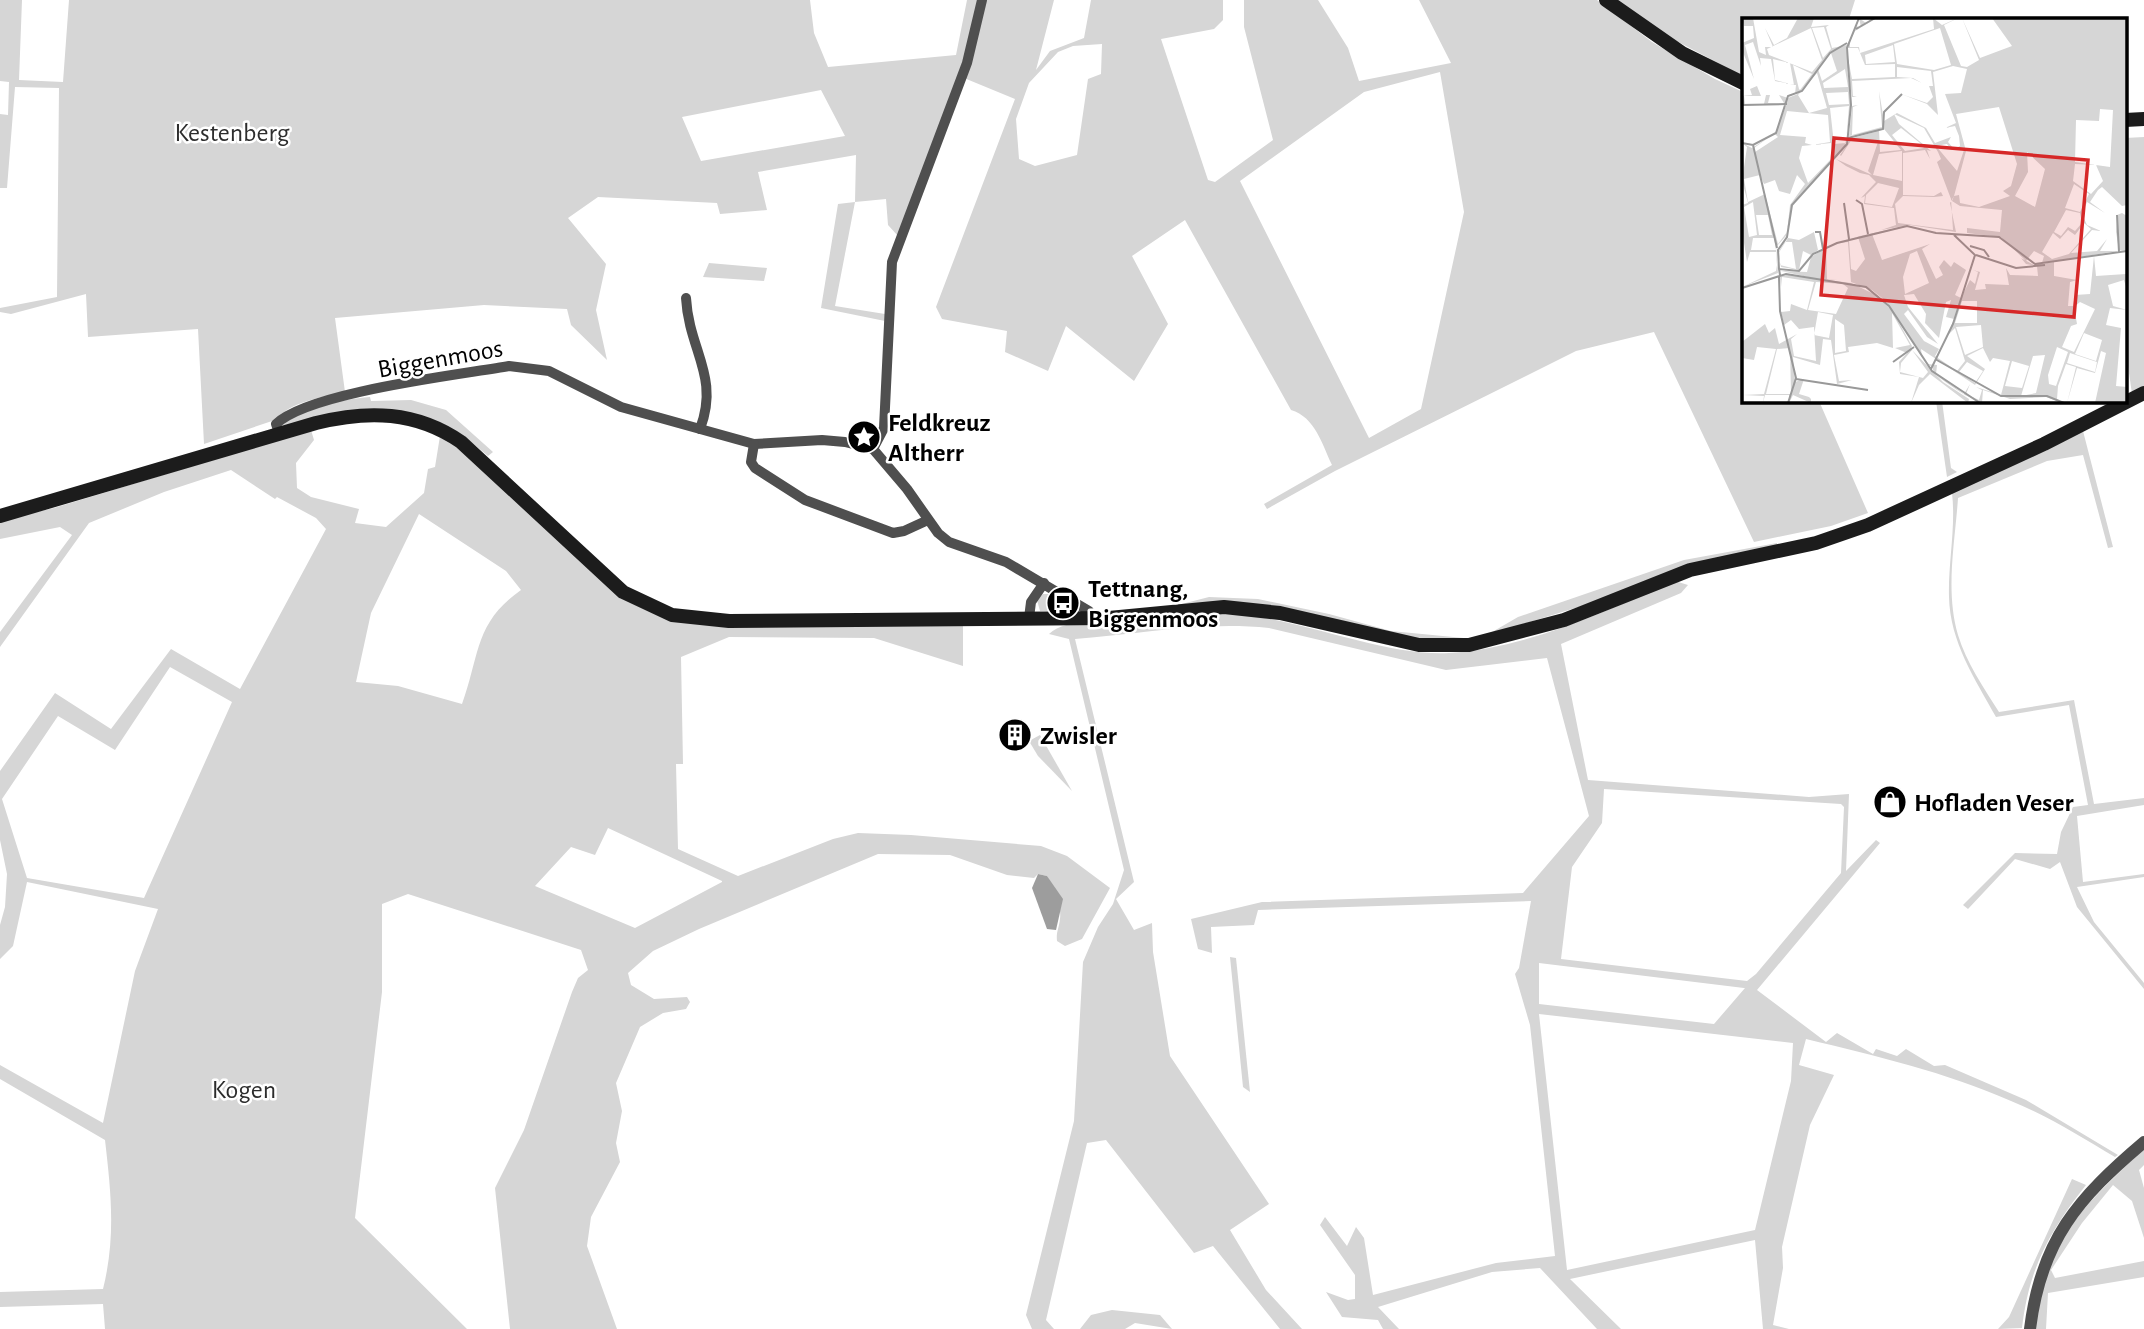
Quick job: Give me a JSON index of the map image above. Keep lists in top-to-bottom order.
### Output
{
  "streets": {
    "street": ["Biggenmoos"]
  },
  "parks": ["Kestenberg", "Kogen"],
  "places": {
    "place": ["Feldkreuz Altherr"],
    "bus stop": ["Tettnang, Biggenmoos"],
    "building": ["Zwisler"],
    "shop": ["Hofladen Veser"]
  }
}
